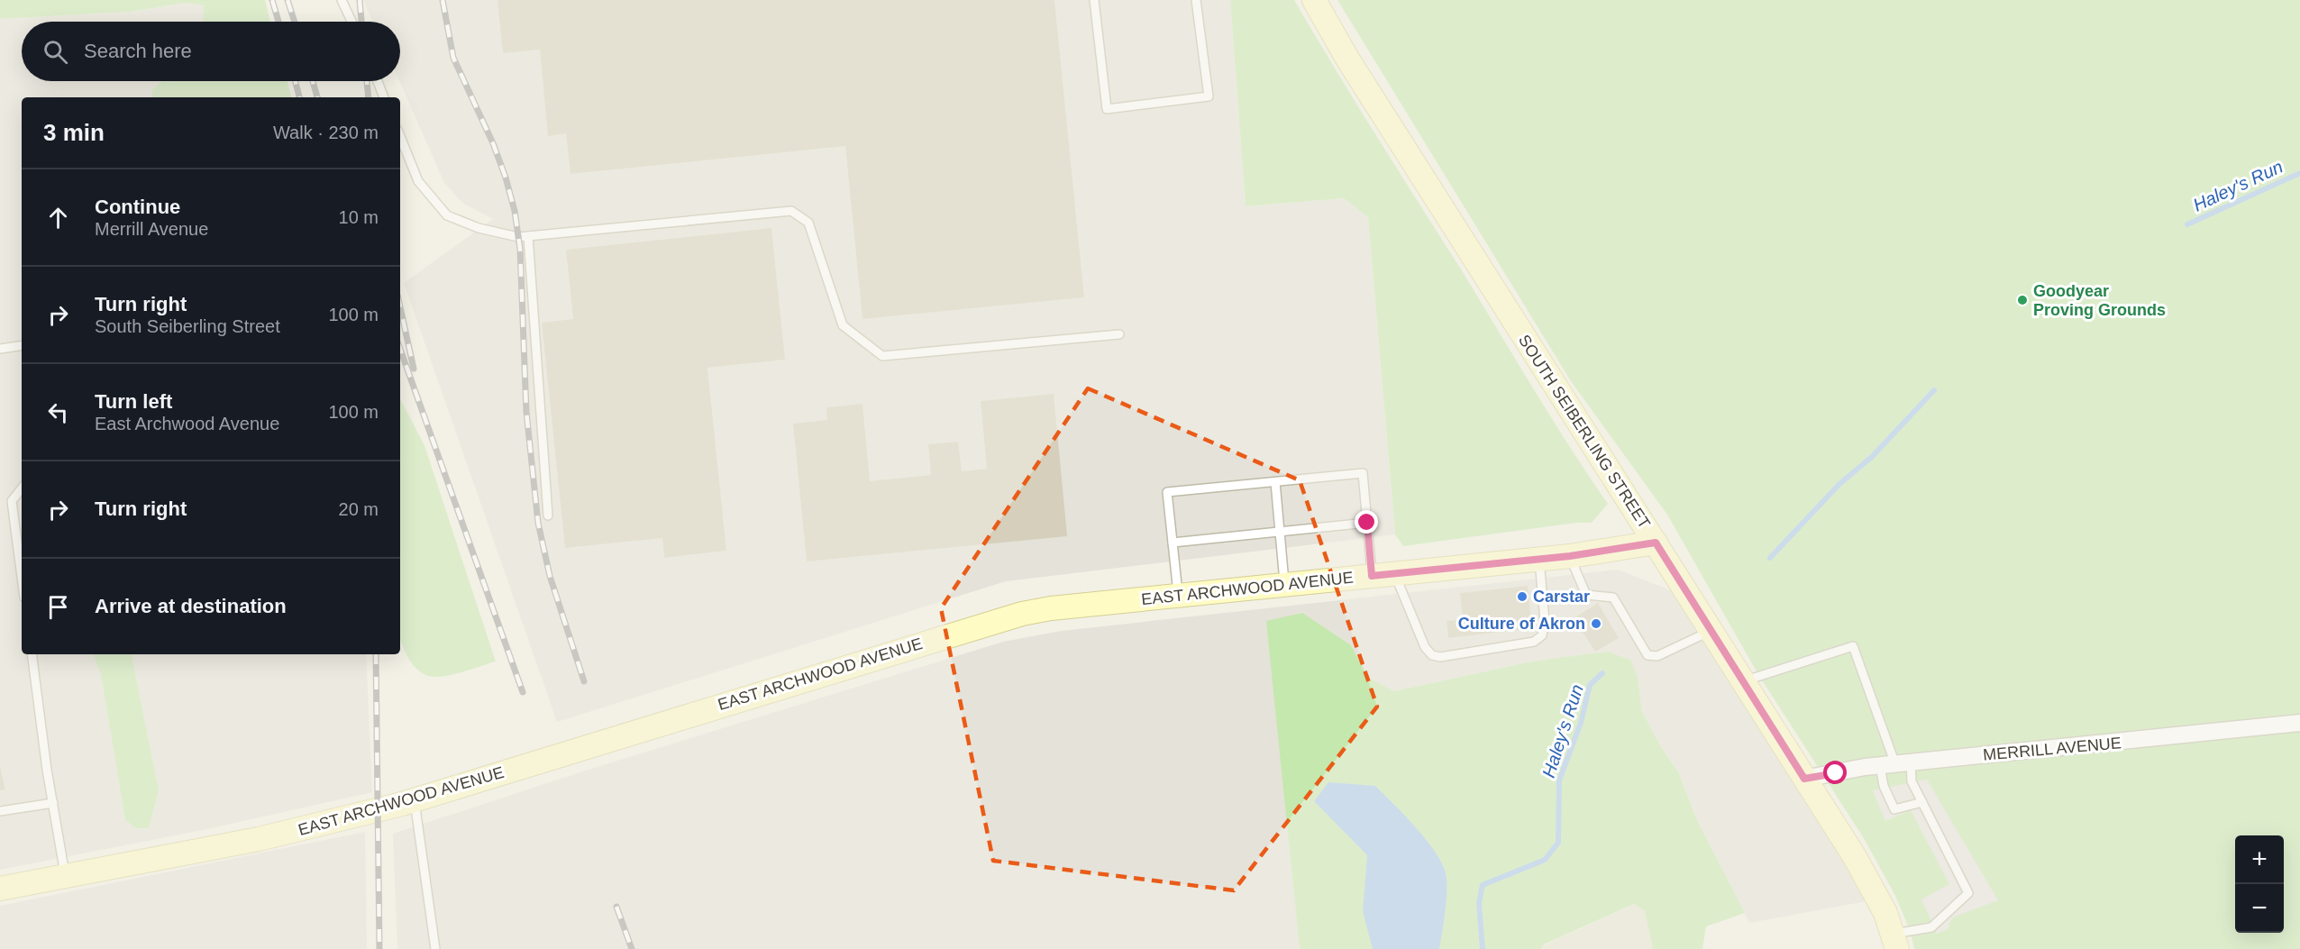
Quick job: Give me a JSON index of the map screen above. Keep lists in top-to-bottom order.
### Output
{
  "streets": {
    "main road": ["SOUTH SEIBERLING STREET", "EAST ARCHWOOD AVENUE"],
    "street": ["MERRILL AVENUE"]
  },
  "crossings": [
    ["SOUTH SEIBERLING STREET", "EAST ARCHWOOD AVENUE"],
    ["SOUTH SEIBERLING STREET", "MERRILL AVENUE"]
  ],
  "water": ["Haley's Run"],
  "places": ["Goodyear Proving Grounds", "Carstar", "Culture of Akron"],
  "page": {
    "search": "Search here",
    "heading": ["3 min", "Walk · 230 m"],
    "list": [
      ["Continue", "Merrill Avenue", "10 m"],
      ["Turn right", "South Seiberling Street", "100 m"],
      ["Turn left", "East Archwood Avenue", "100 m"],
      ["Turn right", "20 m"],
      "Arrive at destination"
    ],
    "map_buttons": ["+", "−"]
  }
}
